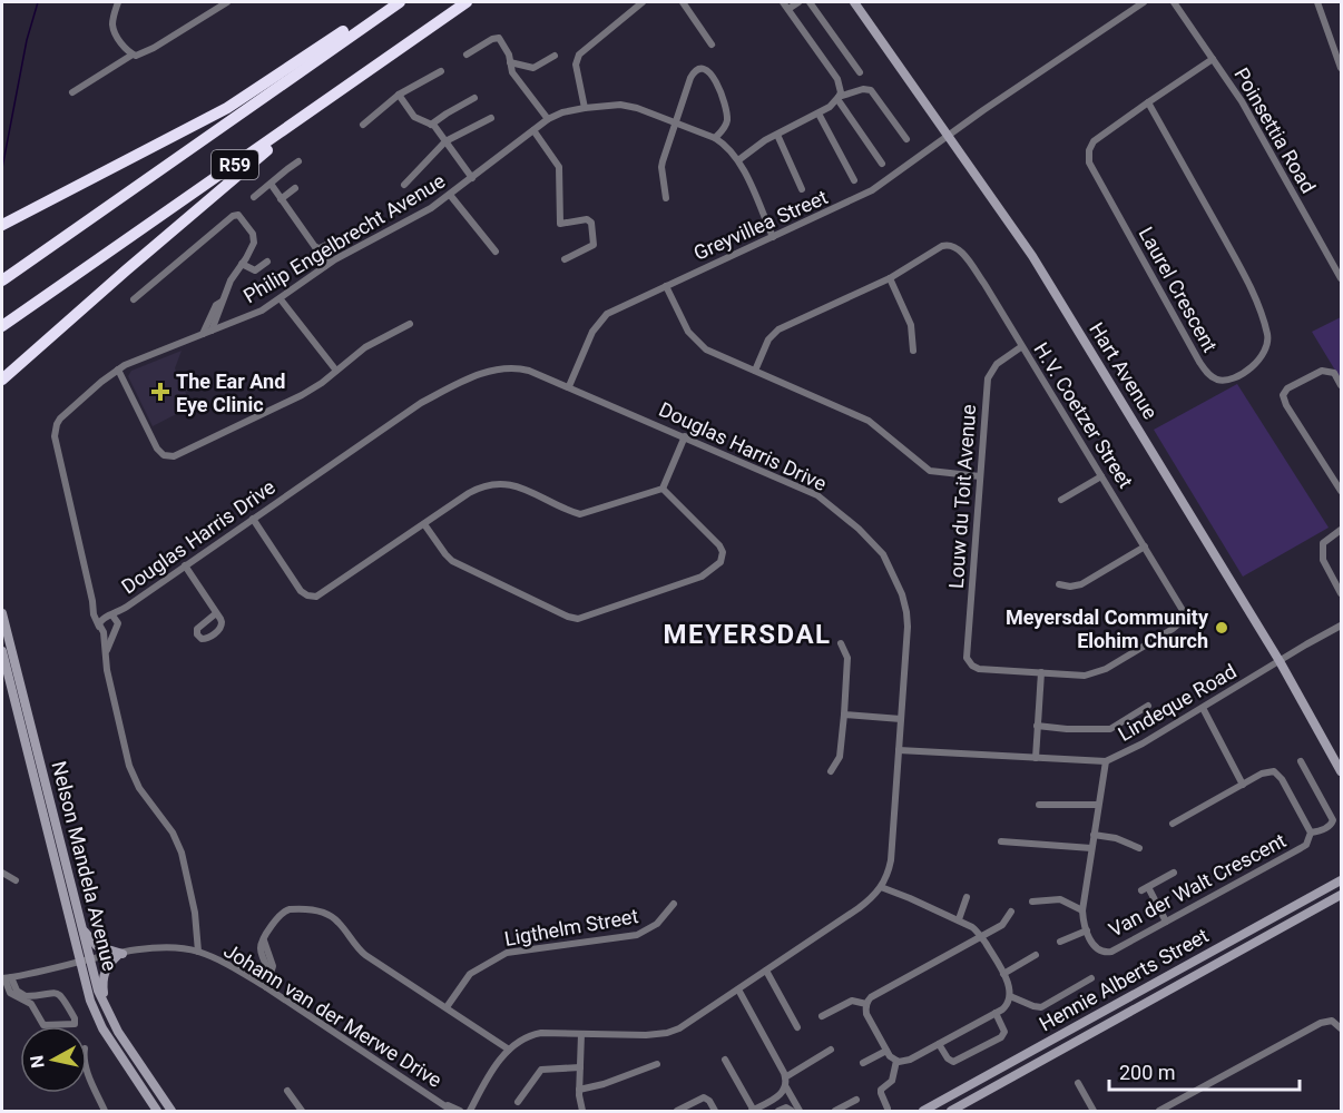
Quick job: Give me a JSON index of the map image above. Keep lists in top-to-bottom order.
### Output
{
  "streets": {
    "highway": ["R59"],
    "street": [
      "Poinsettia Road",
      "Greyvillea Street",
      "Philip Engelbrecht Avenue",
      "Laurel Crescent",
      "Hart Avenue",
      "H.V. Coetzer Street",
      "Douglas Harris Drive",
      "Louw du Toit Avenue",
      "Lindeque Road",
      "Nelson Mandela Avenue",
      "Van der Walt Crescent",
      "Ligthelm Street",
      "Hennie Alberts Street",
      "Johann van der Merwe Drive"
    ]
  },
  "crossings": [
    ["Greyvillea Street", "Philip Engelbrecht Avenue"],
    ["Greyvillea Street", "Hart Avenue"],
    ["Greyvillea Street", "Douglas Harris Drive"],
    ["Philip Engelbrecht Avenue", "Douglas Harris Drive"],
    ["Hart Avenue", "Lindeque Road"],
    ["H.V. Coetzer Street", "Louw du Toit Avenue"],
    ["Douglas Harris Drive", "Lindeque Road"],
    ["Douglas Harris Drive", "Johann van der Merwe Drive"],
    ["Lindeque Road", "Van der Walt Crescent"],
    ["Nelson Mandela Avenue", "Johann van der Merwe Drive"]
  ],
  "districts": ["MEYERSDAL"],
  "places": {
    "health": ["The Ear And Eye Clinic"],
    "other": ["Meyersdal Community Elohim Church"]
  },
  "scale_bar": "200 m",
  "north": "left"
}
